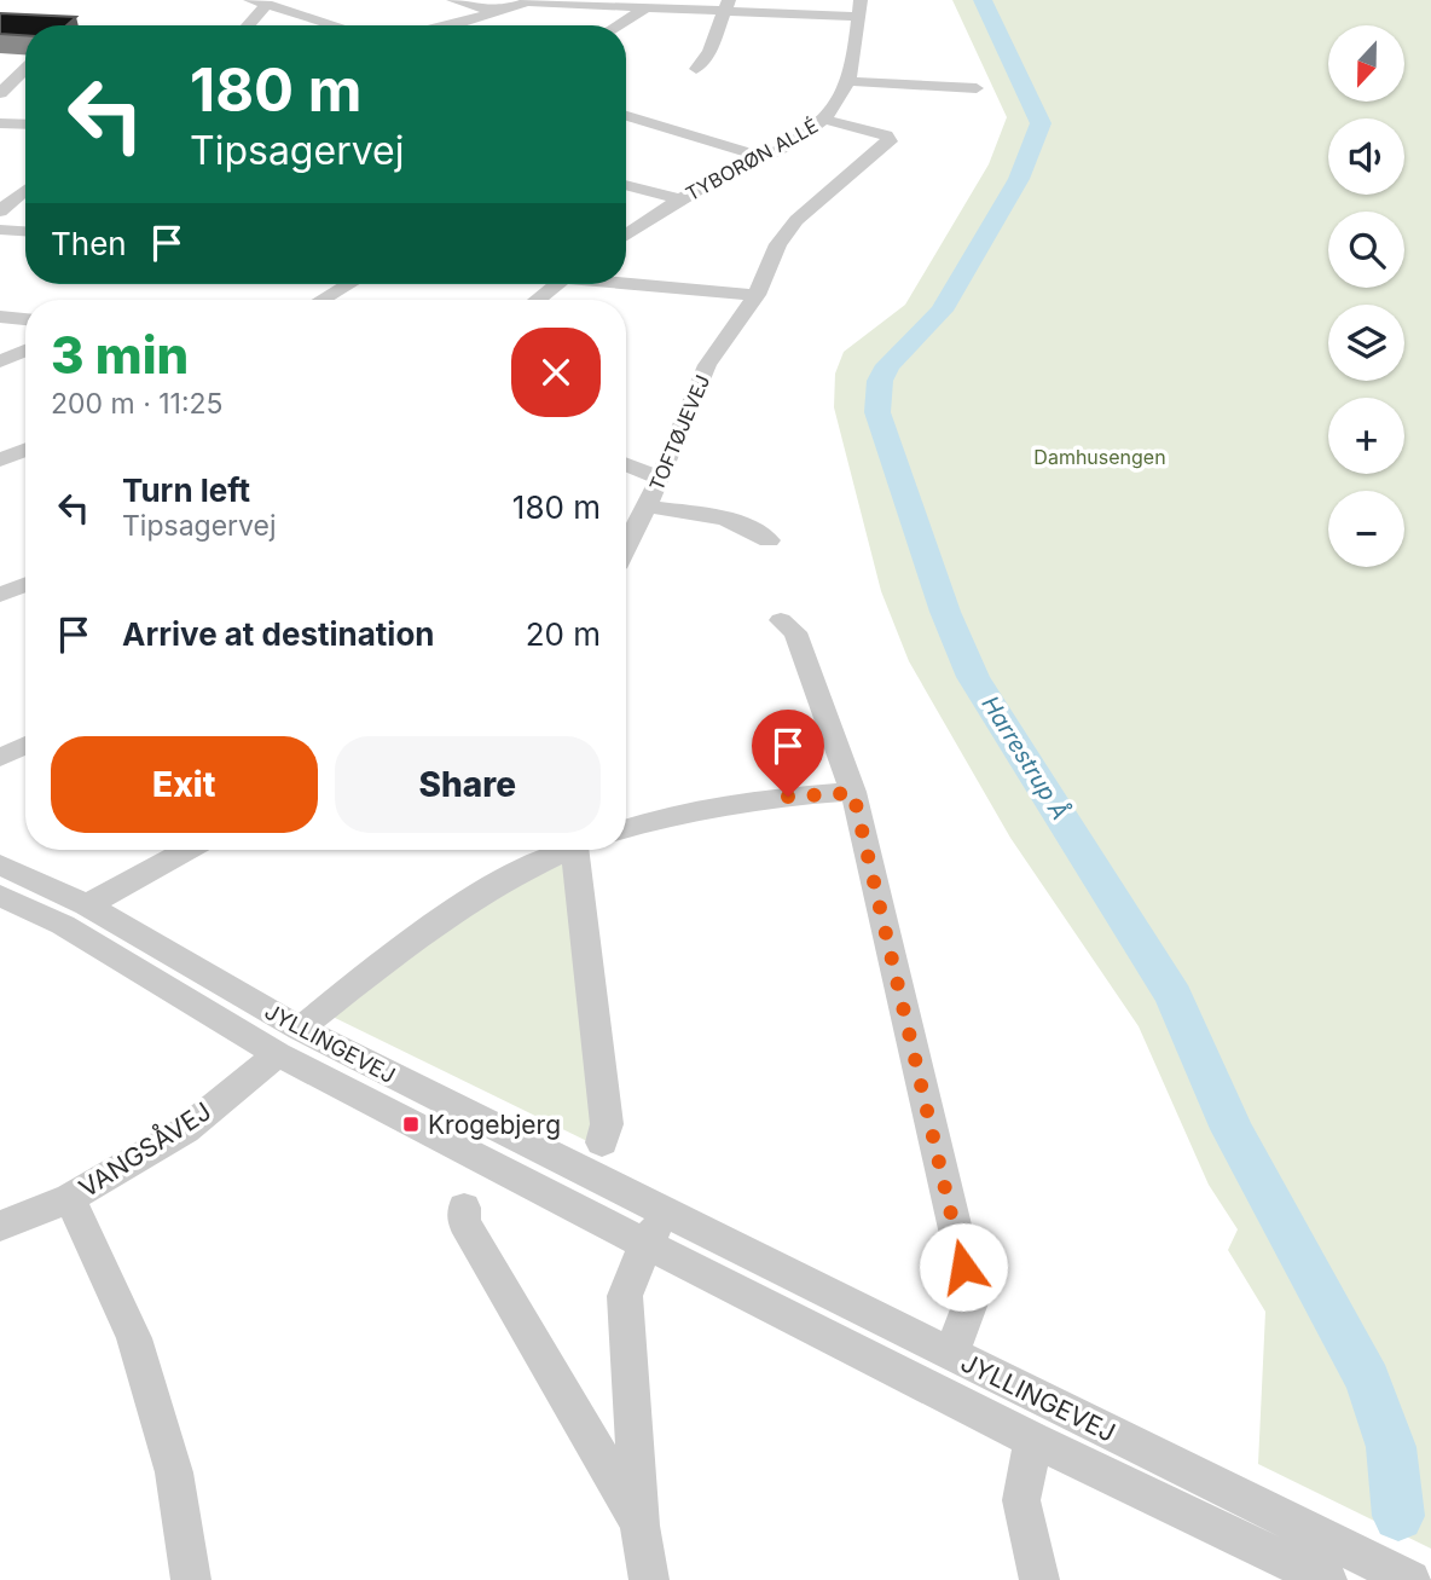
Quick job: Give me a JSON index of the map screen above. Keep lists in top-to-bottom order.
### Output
{
  "streets": {
    "street": [
      "TYBORØN ALLÉ",
      "TOFTØJEVEJ",
      "JYLLINGEVEJ",
      "VANGSÅVEJ"
    ]
  },
  "crossings": [
    ["TYBORØN ALLÉ", "TOFTØJEVEJ"],
    ["JYLLINGEVEJ", "VANGSÅVEJ"]
  ],
  "water": ["Harrestrup Å"],
  "parks": ["Damhusengen"],
  "places": {
    "transit": ["Krogebjerg"]
  },
  "north": "bottom",
  "page": {
    "map_buttons": ["+", "−"],
    "turn": ["180 m", "Tipsagervej"],
    "then": "Then",
    "heading": ["3 min", "200 m · 11:25"],
    "list": [
      {
        "name": "Turn left",
        "note": "Tipsagervej",
        "value": "180 m"
      },
      {
        "name": "Arrive at destination",
        "value": "20 m"
      }
    ],
    "buttons": ["Exit", "Share"]
  }
}
